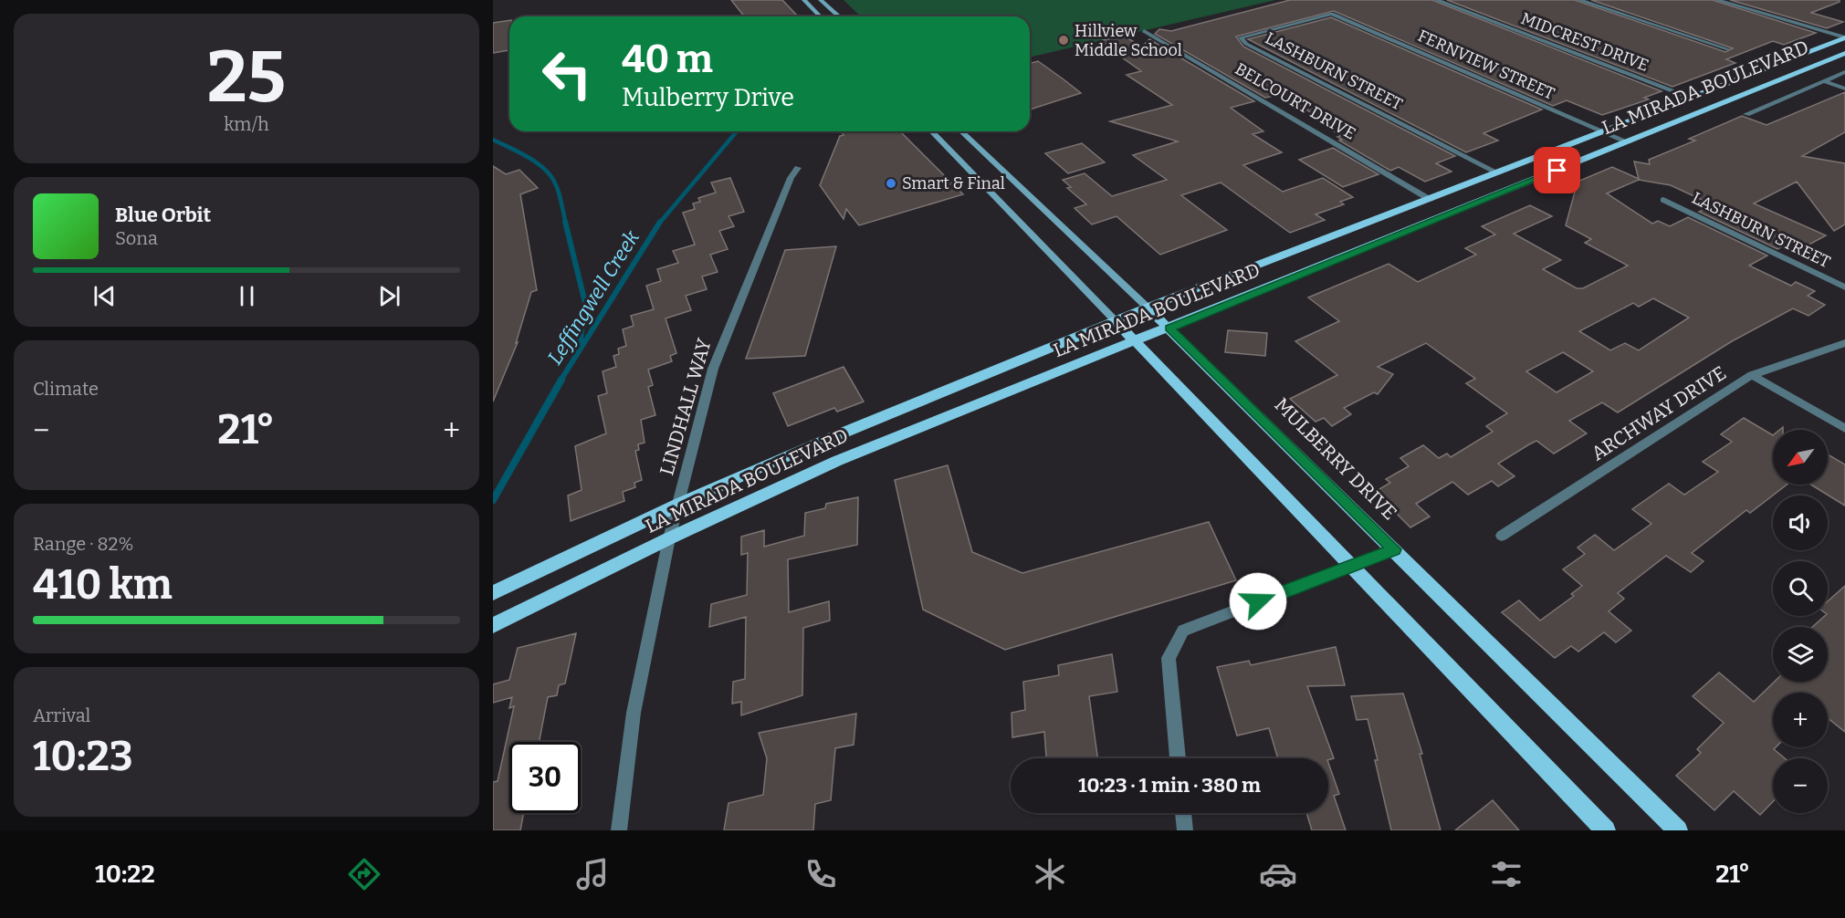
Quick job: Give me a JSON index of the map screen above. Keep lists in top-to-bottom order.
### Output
{
  "streets": {
    "main road": ["LA MIRADA BOULEVARD", "MULBERRY DRIVE"],
    "street": [
      "MIDCREST DRIVE",
      "FERNVIEW STREET",
      "LASHBURN STREET",
      "BELCOURT DRIVE",
      "LINDHALL WAY",
      "ARCHWAY DRIVE"
    ]
  },
  "crossings": [
    ["MIDCREST DRIVE", "LA MIRADA BOULEVARD"],
    ["FERNVIEW STREET", "LASHBURN STREET"],
    ["FERNVIEW STREET", "LA MIRADA BOULEVARD"],
    ["LASHBURN STREET", "LA MIRADA BOULEVARD"],
    ["LA MIRADA BOULEVARD", "BELCOURT DRIVE"],
    ["LA MIRADA BOULEVARD", "LINDHALL WAY"],
    ["LA MIRADA BOULEVARD", "MULBERRY DRIVE"]
  ],
  "water": ["Leffingwell Creek"],
  "places": ["Hillview Middle School", "Smart & Final"],
  "north": "bottom left",
  "page": {
    "tile": [
      ["25", "km/h"],
      "Climate",
      ["Range · 82%", "410 km"],
      ["Arrival", "10:23"]
    ],
    "turn": ["40 m", "Mulberry Drive"],
    "song": ["Blue Orbit", "Sona"],
    "heat": ["−", "21°", "+"],
    "map_buttons": ["+", "−"],
    "limit": "30",
    "trip": "10:23 · 1 min · 380 m",
    "tabs": ["10:22", "21°"]
  }
}
